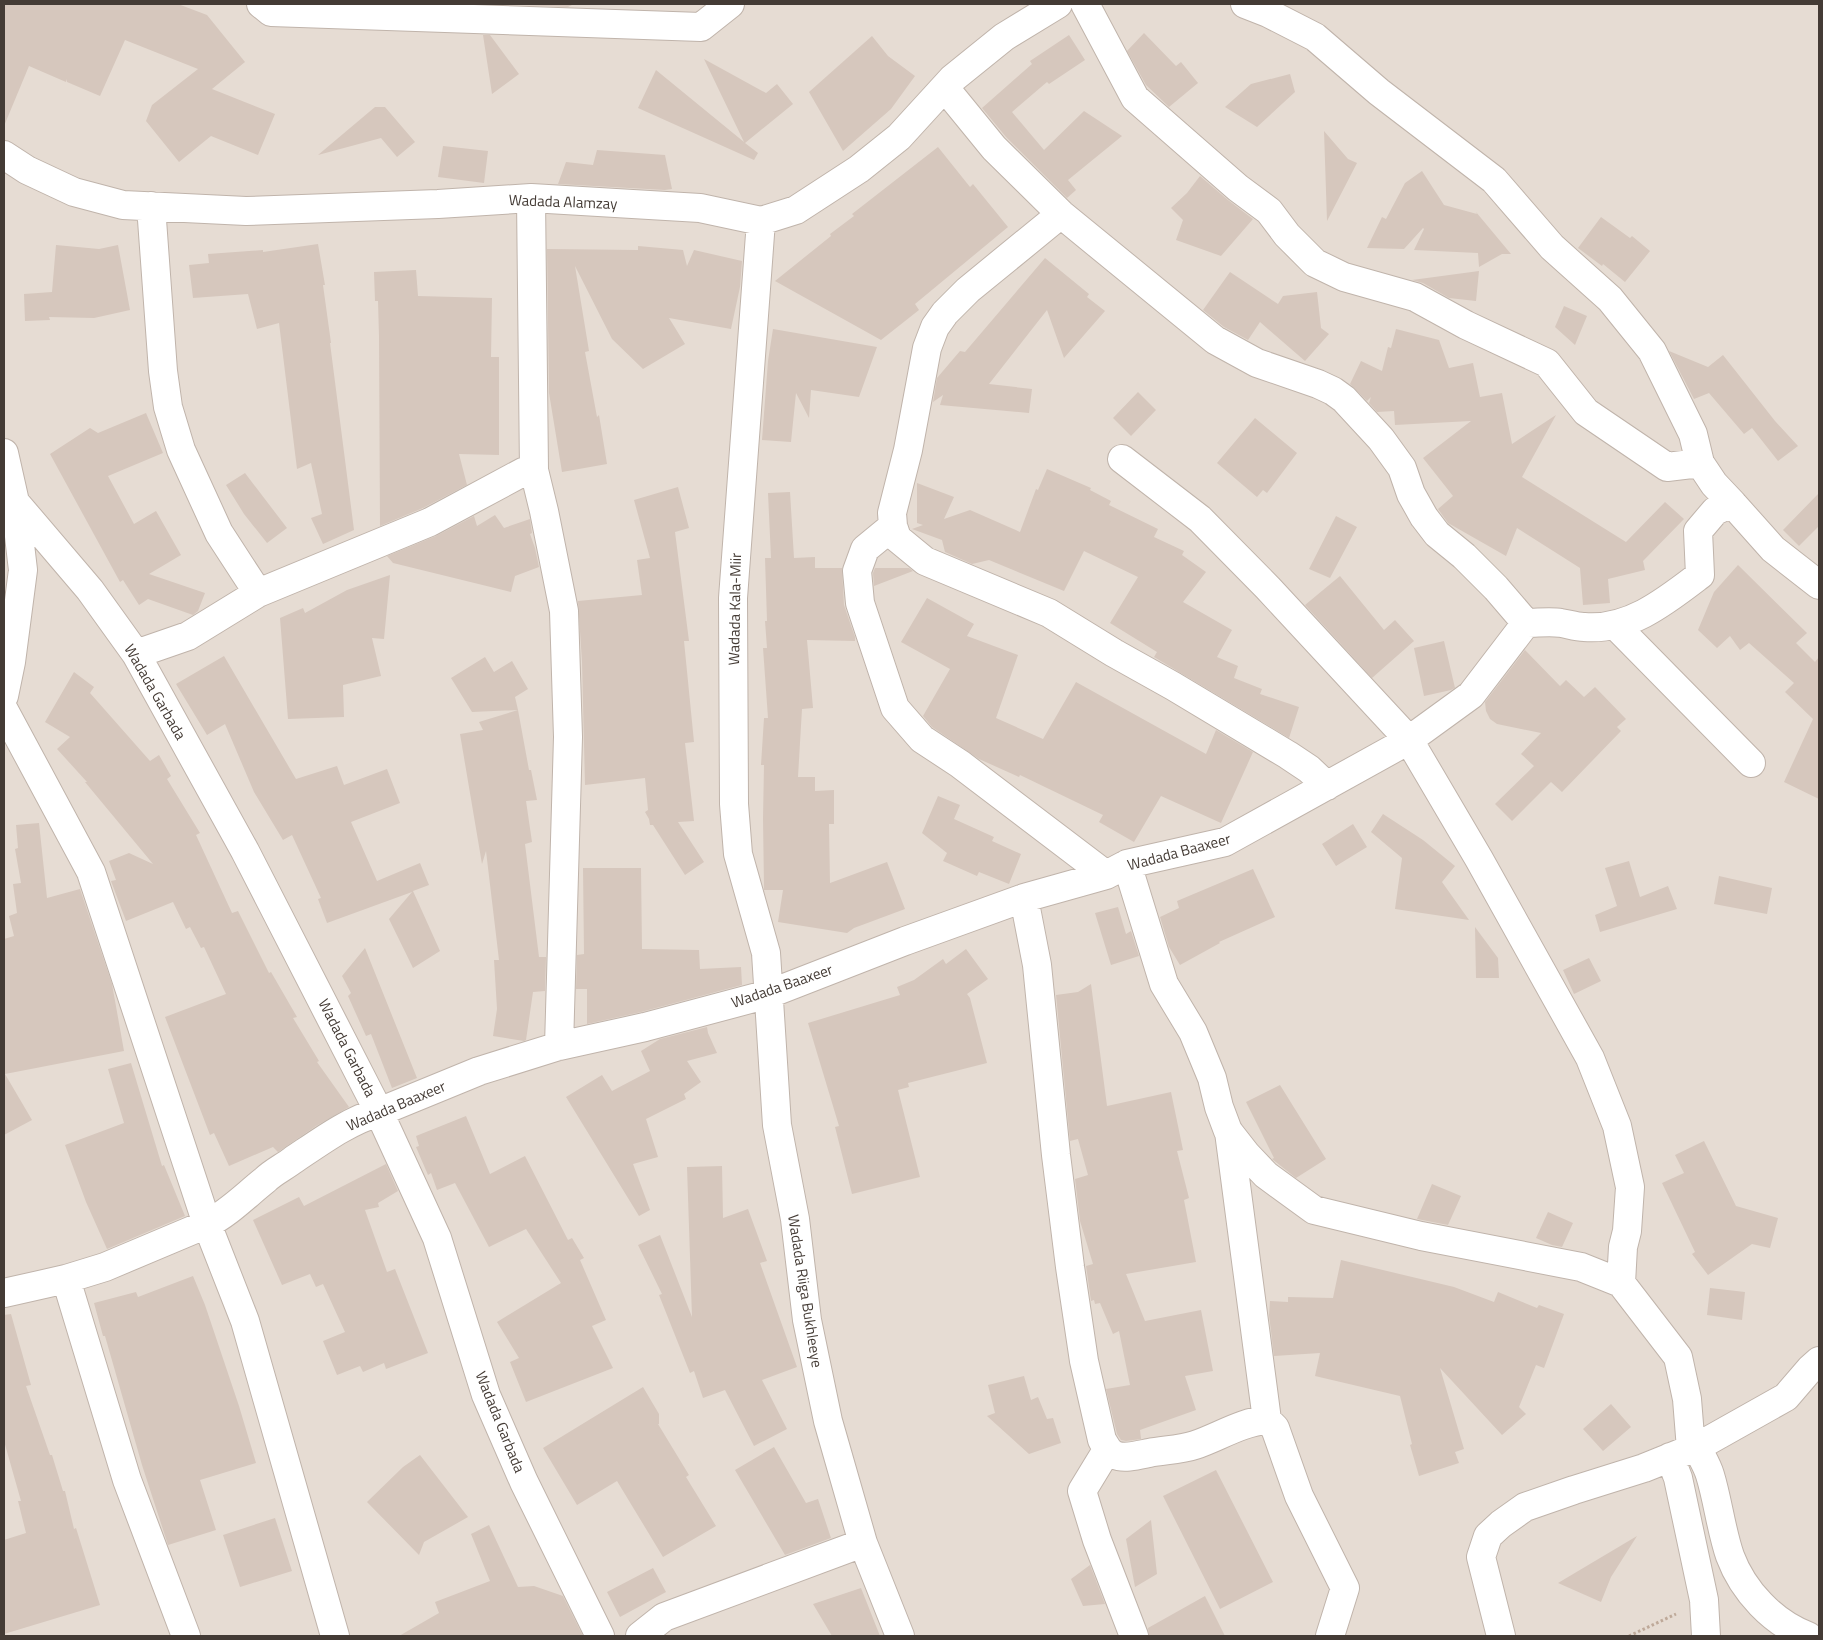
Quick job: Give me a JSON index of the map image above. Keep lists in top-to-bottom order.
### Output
{
  "streets": {
    "street": [
      "Wadada Alamzay",
      "Wadada Kala-Miir",
      "Wadada Garbada",
      "Wadada Baaxeer",
      "Wadada Riiga Bukhleeye"
    ]
  },
  "crossings": [
    ["Wadada Alamzay", "Wadada Kala-Miir"],
    ["Wadada Kala-Miir", "Wadada Baaxeer"],
    ["Wadada Kala-Miir", "Wadada Riiga Bukhleeye"],
    ["Wadada Garbada", "Wadada Baaxeer"],
    ["Wadada Baaxeer", "Wadada Riiga Bukhleeye"]
  ]
}
